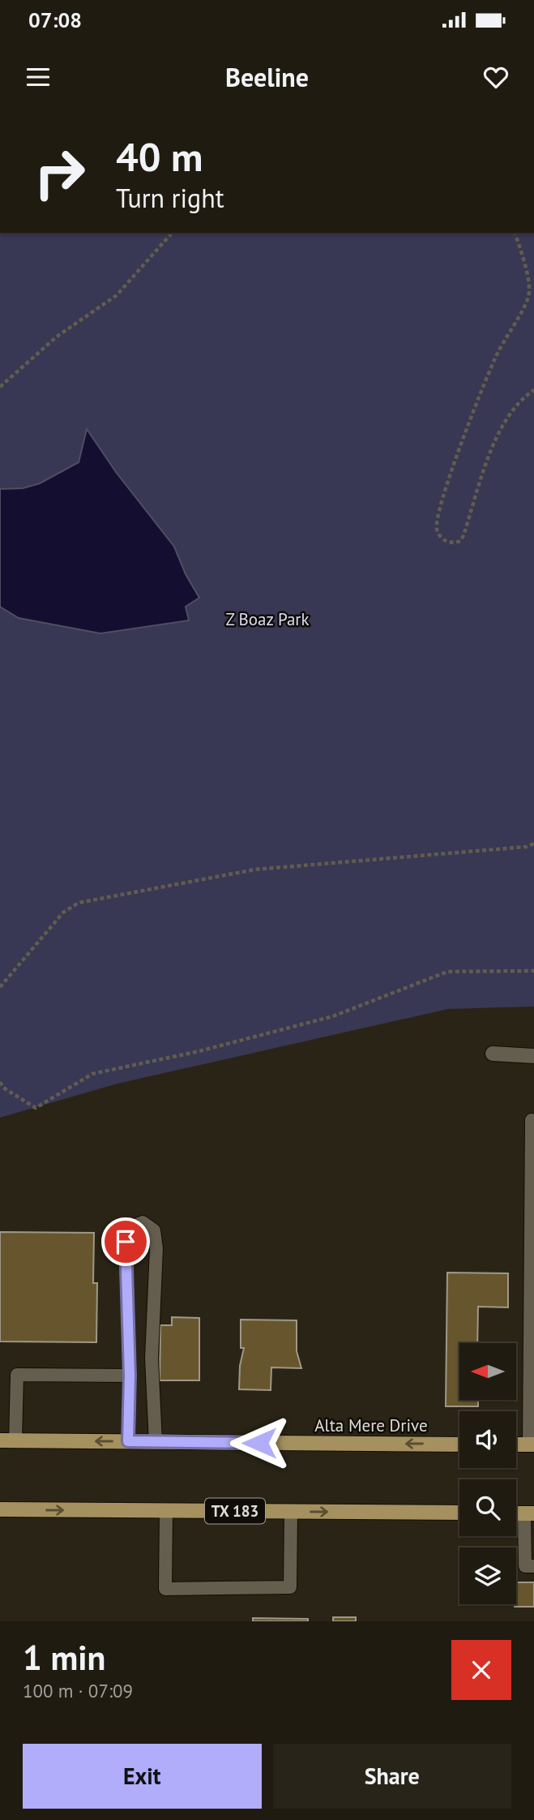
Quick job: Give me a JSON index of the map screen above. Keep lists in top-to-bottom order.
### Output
{
  "streets": {
    "main road": ["Alta Mere Drive", "TX 183"]
  },
  "parks": ["Z Boaz Park"],
  "north": "left",
  "page": {
    "status": "07:08",
    "header": "Beeline",
    "turn": ["40 m", "Turn right"],
    "heading": ["1 min", "100 m · 07:09"],
    "buttons": ["Exit", "Share"]
  }
}
